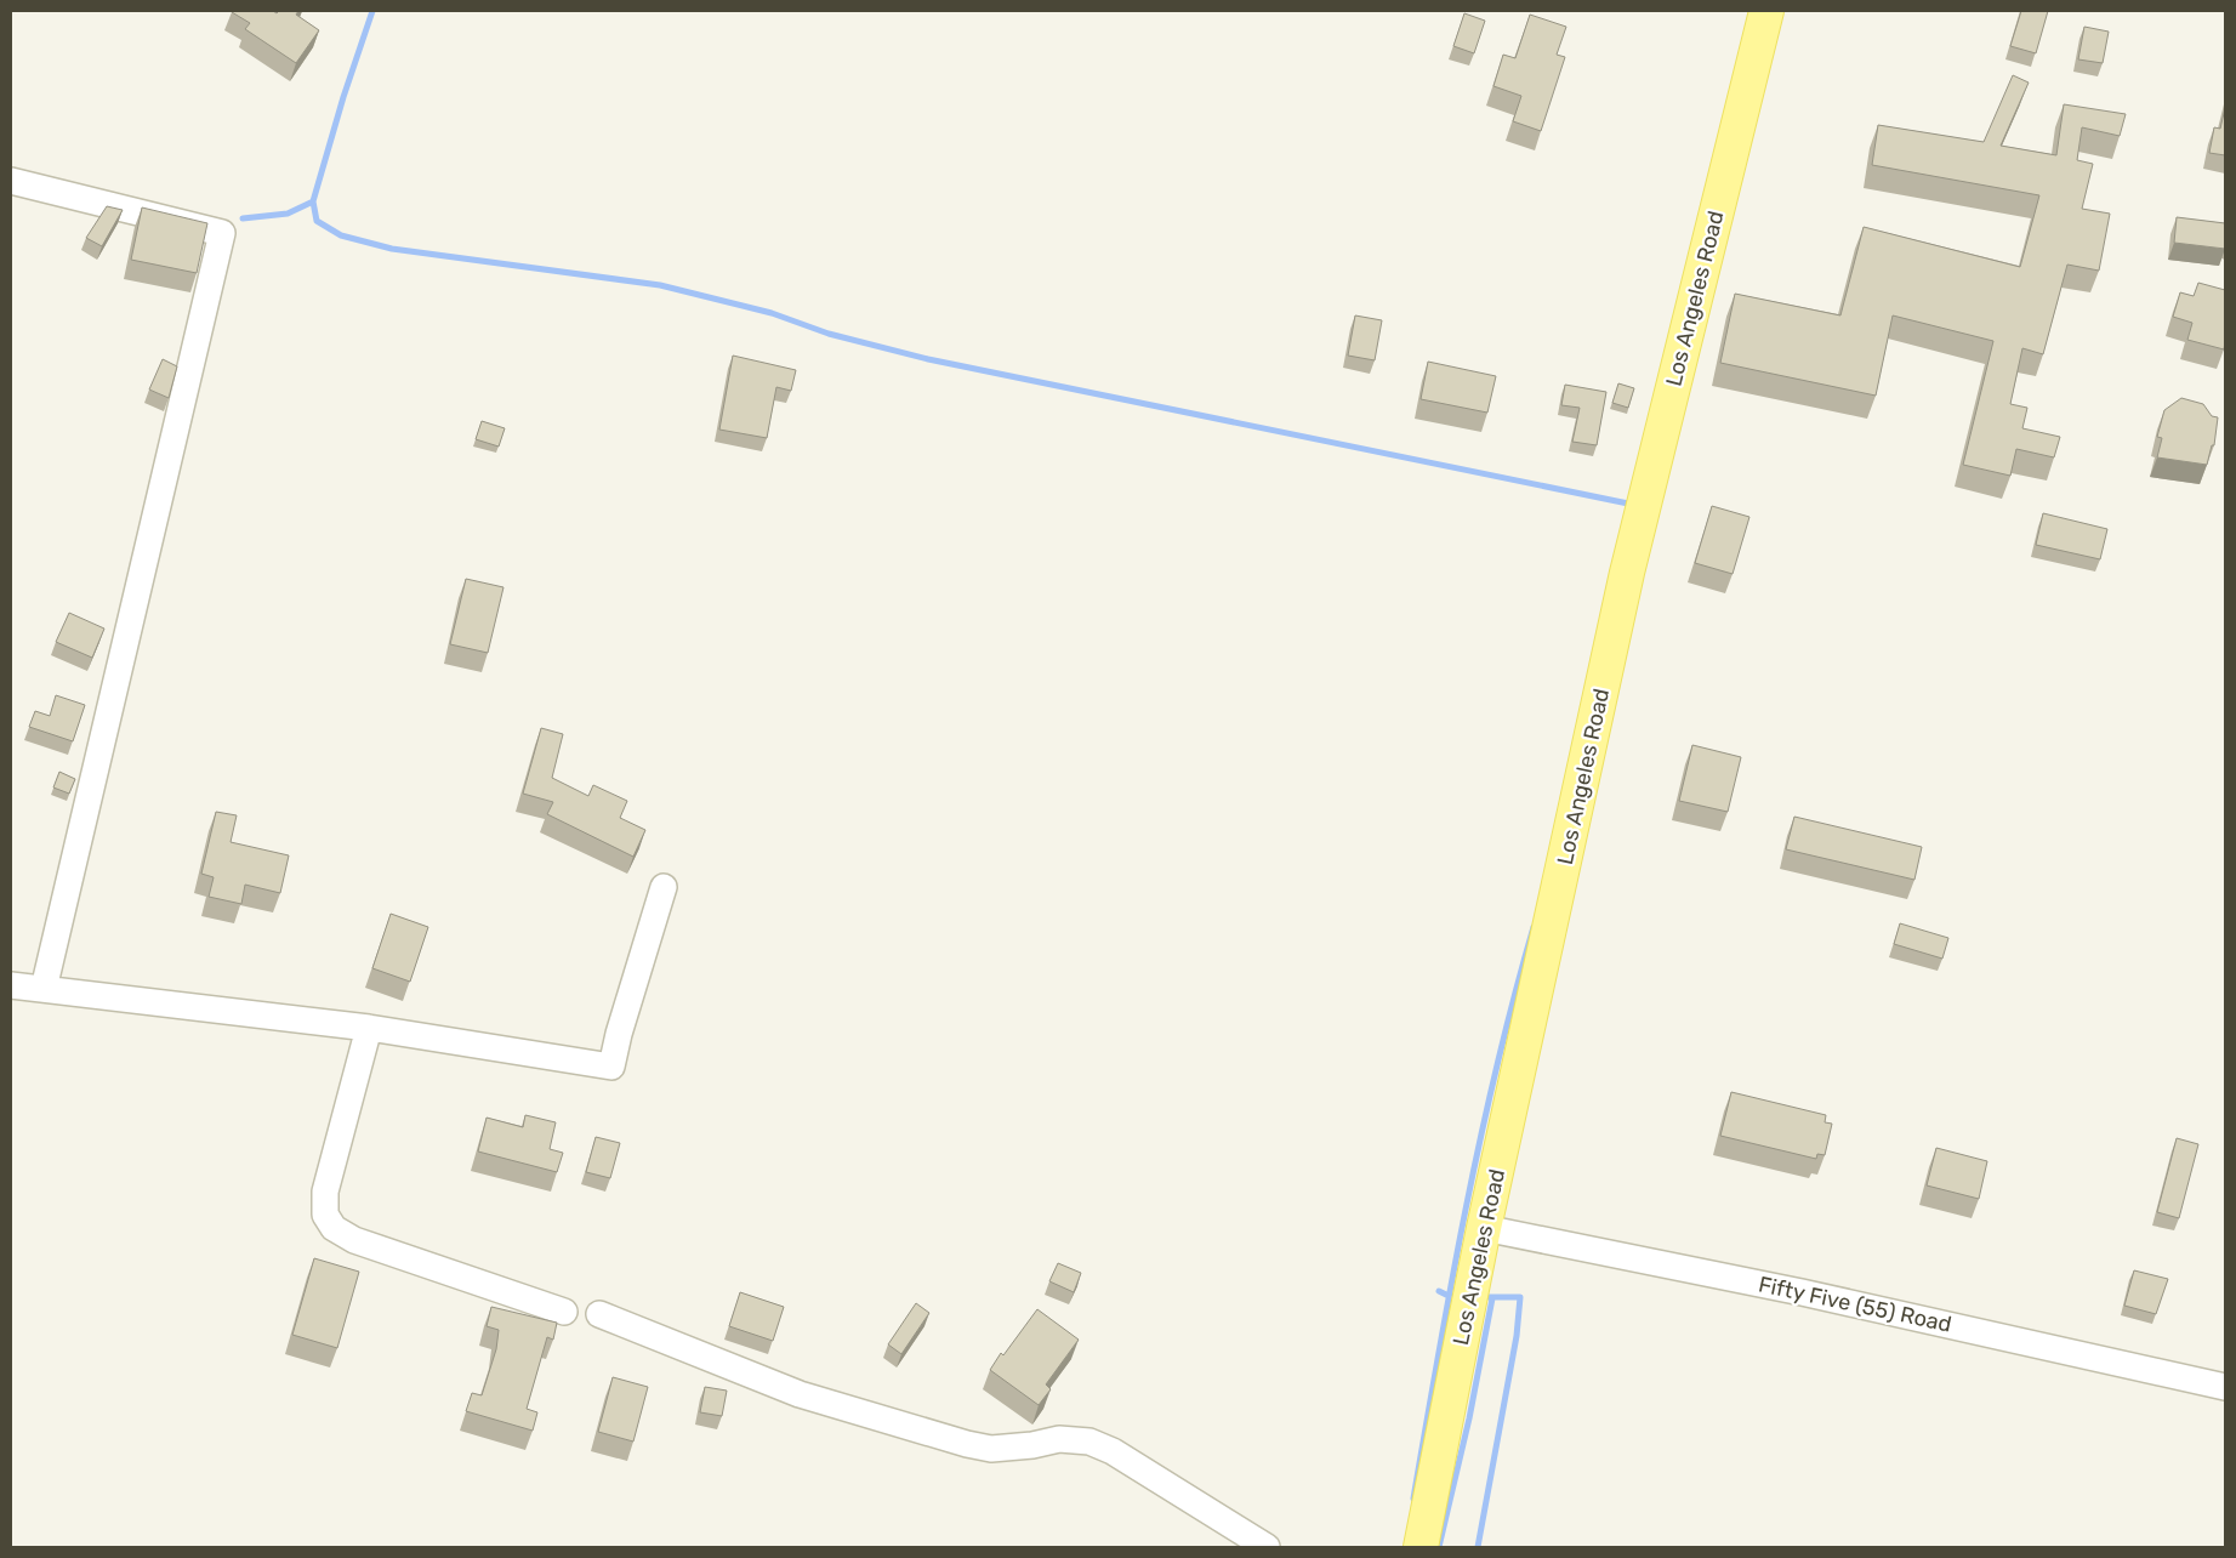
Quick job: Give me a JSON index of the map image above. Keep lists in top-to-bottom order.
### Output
{
  "streets": {
    "main road": ["Los Angeles Road"],
    "street": ["Fifty Five (55) Road"]
  },
  "crossings": [
    ["Los Angeles Road", "Fifty Five (55) Road"]
  ]
}
